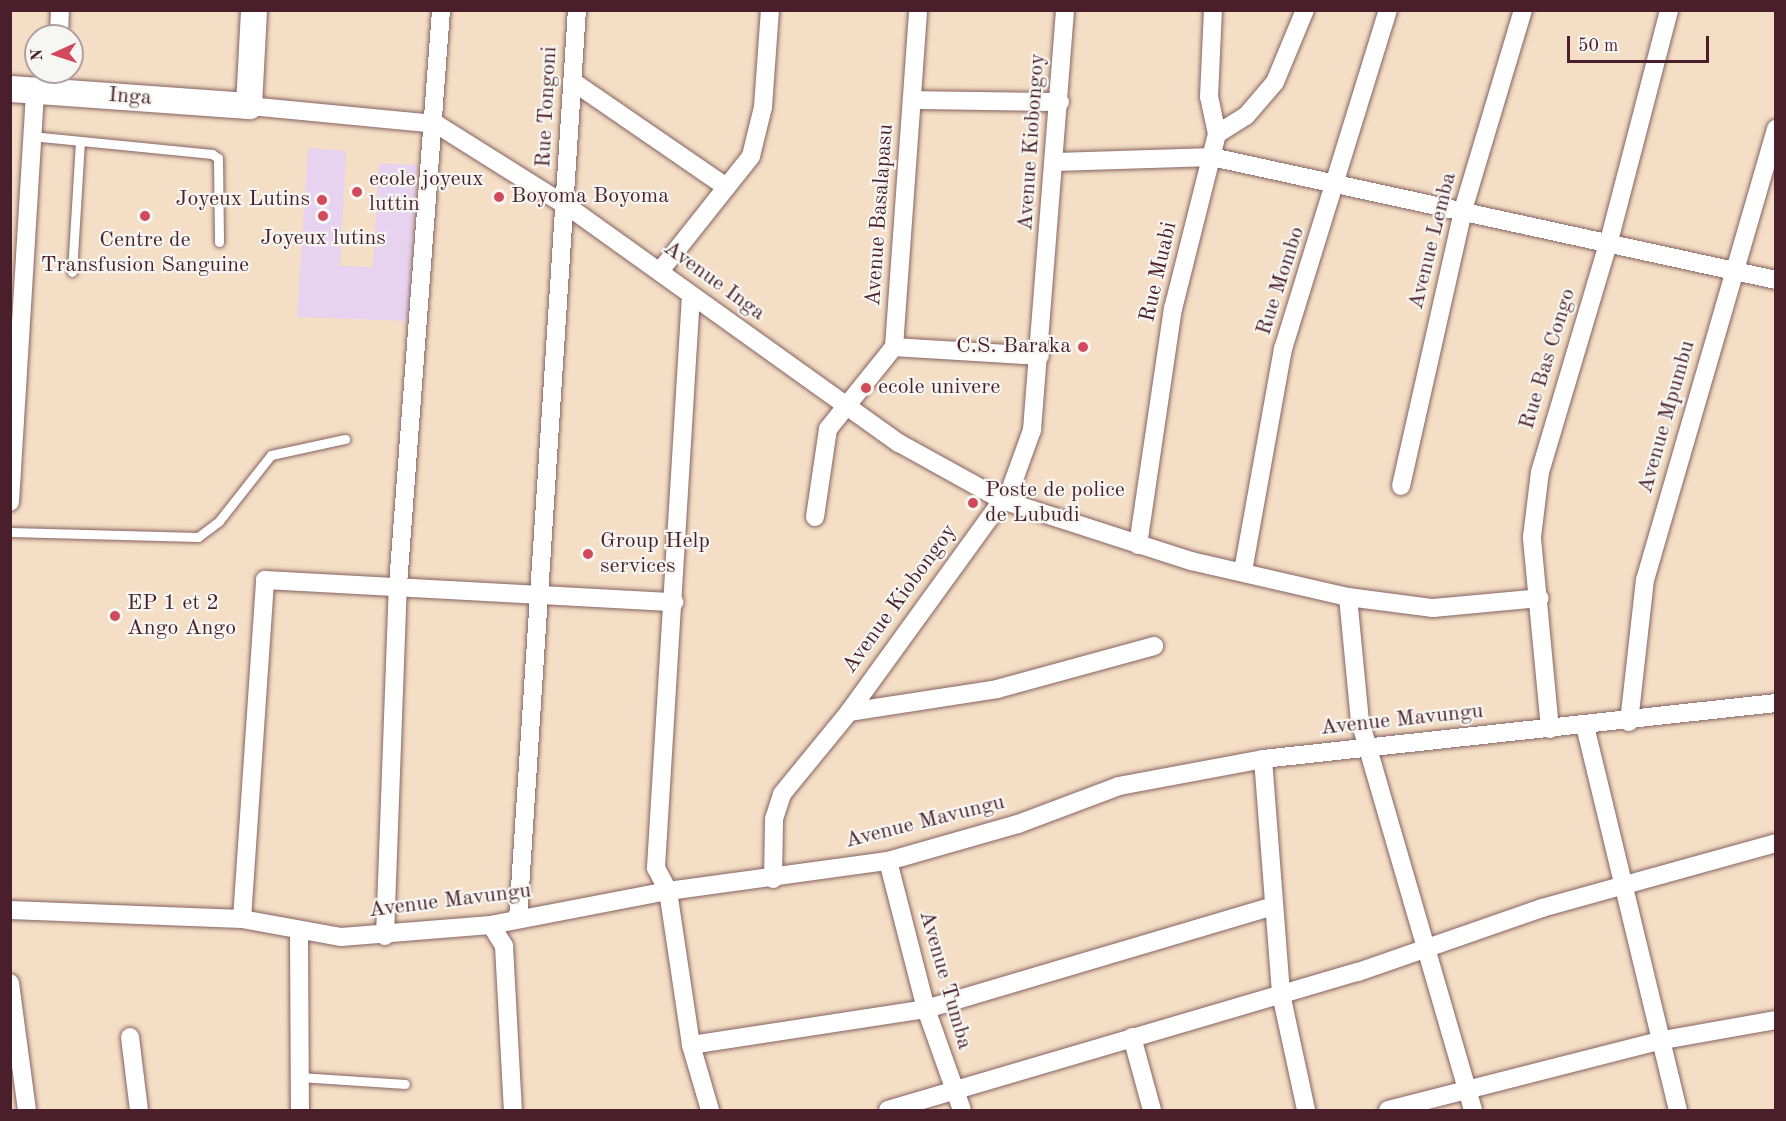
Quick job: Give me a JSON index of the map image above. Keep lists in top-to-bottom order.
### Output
{
  "streets": {
    "street": [
      "Inga",
      "Rue Tongoni",
      "Avenue Kiobongoy",
      "Avenue Basalapasu",
      "Avenue Lemba",
      "Rue Muabi",
      "Avenue Inga",
      "Rue Mombo",
      "Rue Bas Congo",
      "Avenue Mpumbu",
      "Avenue Mavungu",
      "Avenue Tumba"
    ]
  },
  "crossings": [
    ["Inga", "Avenue Inga"],
    ["Rue Tongoni", "Avenue Inga"],
    ["Rue Tongoni", "Avenue Mavungu"],
    ["Avenue Kiobongoy", "Avenue Inga"],
    ["Avenue Kiobongoy", "Avenue Mavungu"],
    ["Rue Muabi", "Avenue Inga"],
    ["Avenue Inga", "Rue Mombo"],
    ["Avenue Inga", "Rue Bas Congo"],
    ["Rue Bas Congo", "Avenue Mavungu"],
    ["Avenue Mpumbu", "Avenue Mavungu"],
    ["Avenue Mavungu", "Avenue Tumba"]
  ],
  "places": [
    "ecole joyeux luttin",
    "Boyoma Boyoma",
    "Joyeux Lutins",
    "Centre de Transfusion Sanguine",
    "Joyeux lutins",
    "C.S. Baraka",
    "ecole univere",
    "Poste de police de Lubudi",
    "Group Help services",
    "EP 1 et 2 Ango Ango"
  ],
  "scale_bar": "50 m",
  "north": "left"
}
